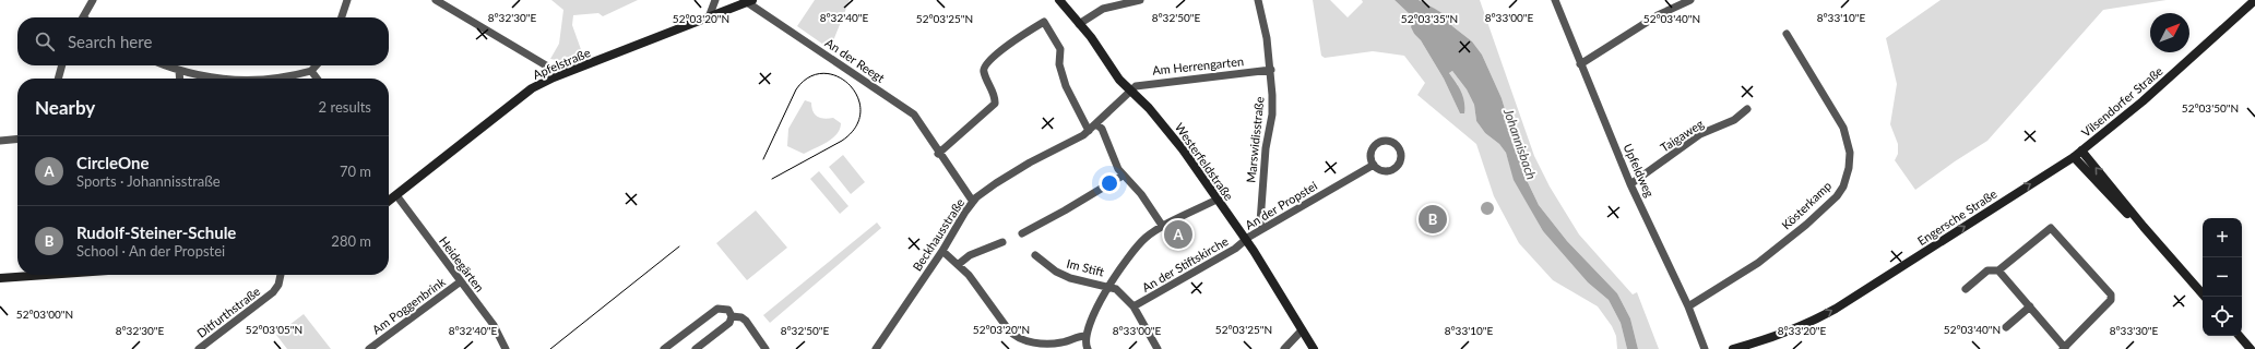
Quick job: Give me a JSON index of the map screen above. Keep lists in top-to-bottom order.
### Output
{
  "streets": {
    "main road": [
      "Apfelstraße",
      "Vilsendorfer Straße",
      "Westerfeldstraße",
      "Engersche Straße"
    ],
    "street": [
      "An der Reegt",
      "Am Herrengarten",
      "Taigaweg",
      "Marswidisstraße",
      "Upfeldweg",
      "An der Propstei",
      "Kösterkamp",
      "Beckhausstraße",
      "Heidegärten",
      "An der Stiftskirche",
      "Im Stift",
      "Am Poggenbrink",
      "Ditfurthstraße"
    ]
  },
  "crossings": [
    ["An der Reegt", "Apfelstraße"],
    ["An der Reegt", "Beckhausstraße"],
    ["Apfelstraße", "Heidegärten"],
    ["Am Herrengarten", "Marswidisstraße"],
    ["Am Herrengarten", "Westerfeldstraße"],
    ["Am Herrengarten", "Beckhausstraße"],
    ["Vilsendorfer Straße", "Engersche Straße"],
    ["Taigaweg", "Upfeldweg"],
    ["Marswidisstraße", "An der Propstei"],
    ["Westerfeldstraße", "An der Propstei"],
    ["Westerfeldstraße", "Beckhausstraße"],
    ["Westerfeldstraße", "An der Stiftskirche"],
    ["Upfeldweg", "Kösterkamp"],
    ["An der Propstei", "An der Stiftskirche"],
    ["Heidegärten", "Am Poggenbrink"],
    ["An der Stiftskirche", "Im Stift"]
  ],
  "one_way": ["Engersche Straße"],
  "water": ["Johannisbach"],
  "north": "top right",
  "page": {
    "search": "Search here",
    "heading": ["Nearby", "2 results"],
    "list": [
      {
        "mark": "A",
        "name": "CircleOne",
        "note": "Sports · Johannisstraße",
        "value": "70 m"
      },
      {
        "mark": "B",
        "name": "Rudolf-Steiner-Schule",
        "note": "School · An der Propstei",
        "value": "280 m"
      }
    ],
    "pins": ["B", "A"],
    "map_buttons": ["+", "−"]
  },
  "coordinates": [
    "8°32'40\"E",
    "8°32'50\"E",
    "8°33'00\"E",
    "8°33'10\"E",
    "8°32'30\"E",
    "52°03'20\"N",
    "52°03'25\"N",
    "52°03'35\"N",
    "52°03'40\"N",
    "52°03'50\"N",
    "52°03'00\"N",
    "52°03'05\"N",
    "8°33'20\"E",
    "8°33'30\"E"
  ]
}
